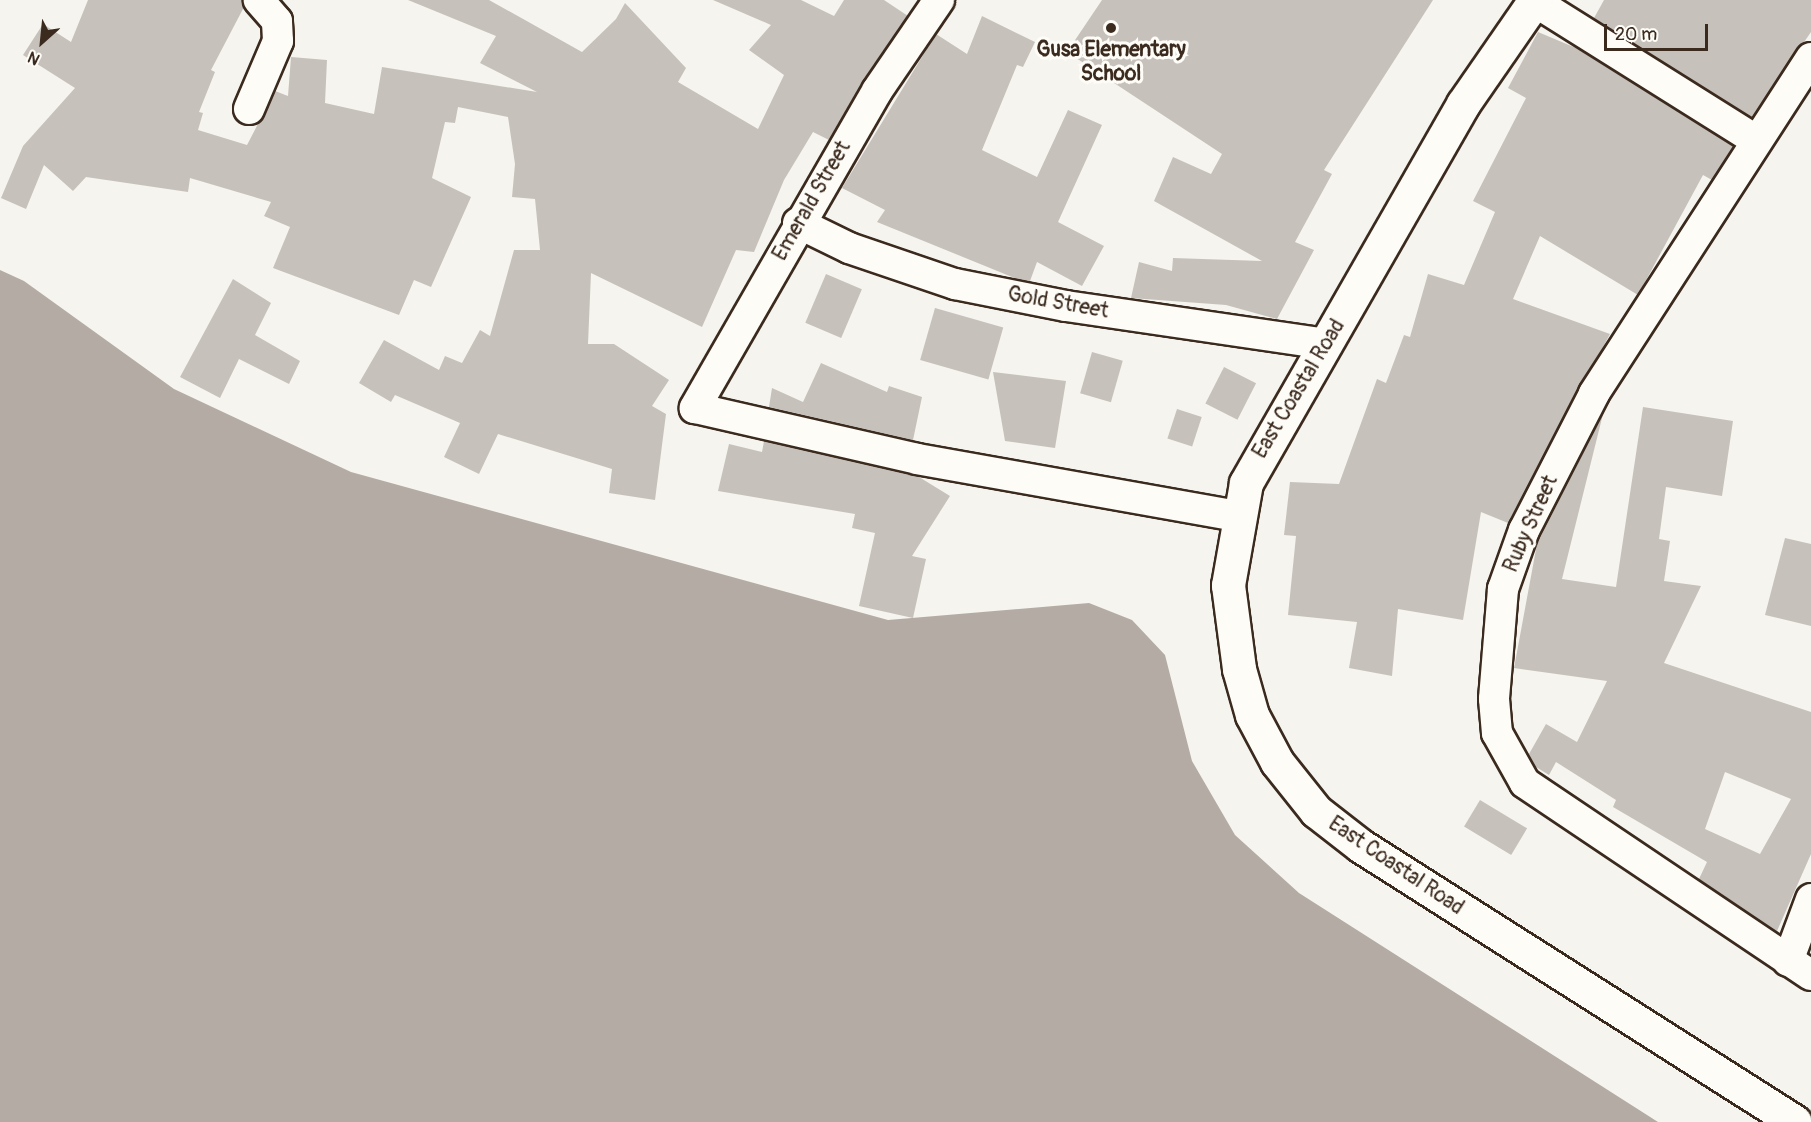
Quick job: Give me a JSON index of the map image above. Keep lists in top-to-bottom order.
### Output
{
  "streets": {
    "main road": ["East Coastal Road"],
    "street": ["Emerald Street", "Gold Street", "Ruby Street"]
  },
  "crossings": [
    ["Emerald Street", "Gold Street"],
    ["Emerald Street", "East Coastal Road"],
    ["Gold Street", "East Coastal Road"]
  ],
  "places": ["Gusa Elementary School"],
  "scale_bar": "20 m",
  "north": "bottom left"
}
